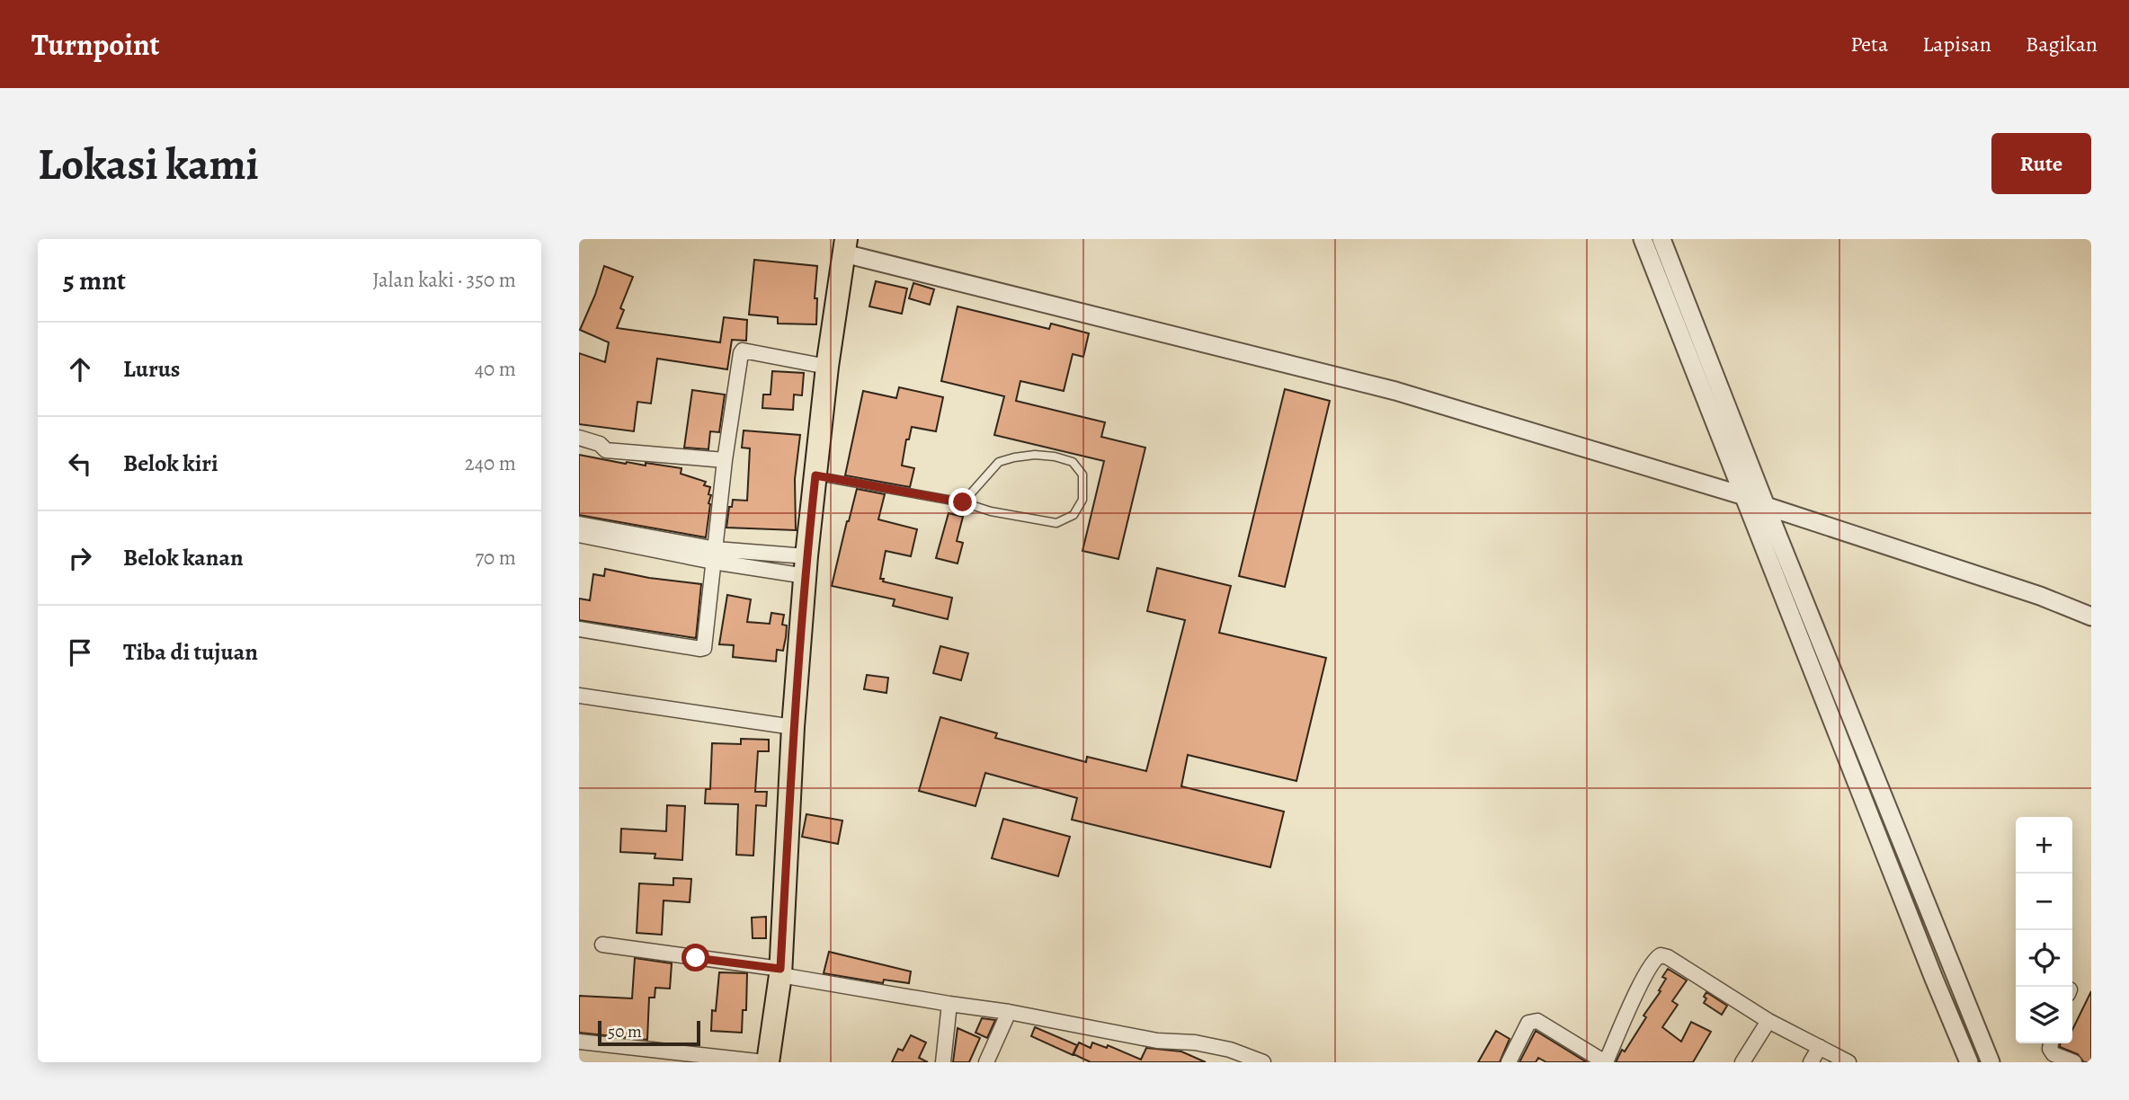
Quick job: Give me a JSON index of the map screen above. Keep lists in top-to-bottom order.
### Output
{
  "scale_bar": "50 m",
  "page": {
    "header": "Turnpoint",
    "nav": ["Peta", "Lapisan", "Bagikan"],
    "buttons": "Rute",
    "title": "Lokasi kami",
    "heading": ["5 mnt", "Jalan kaki · 350 m"],
    "list": [
      ["Lurus", "40 m"],
      ["Belok kiri", "240 m"],
      ["Belok kanan", "70 m"],
      "Tiba di tujuan"
    ],
    "map_buttons": ["+", "−"],
    "scale": "50 m"
  }
}
